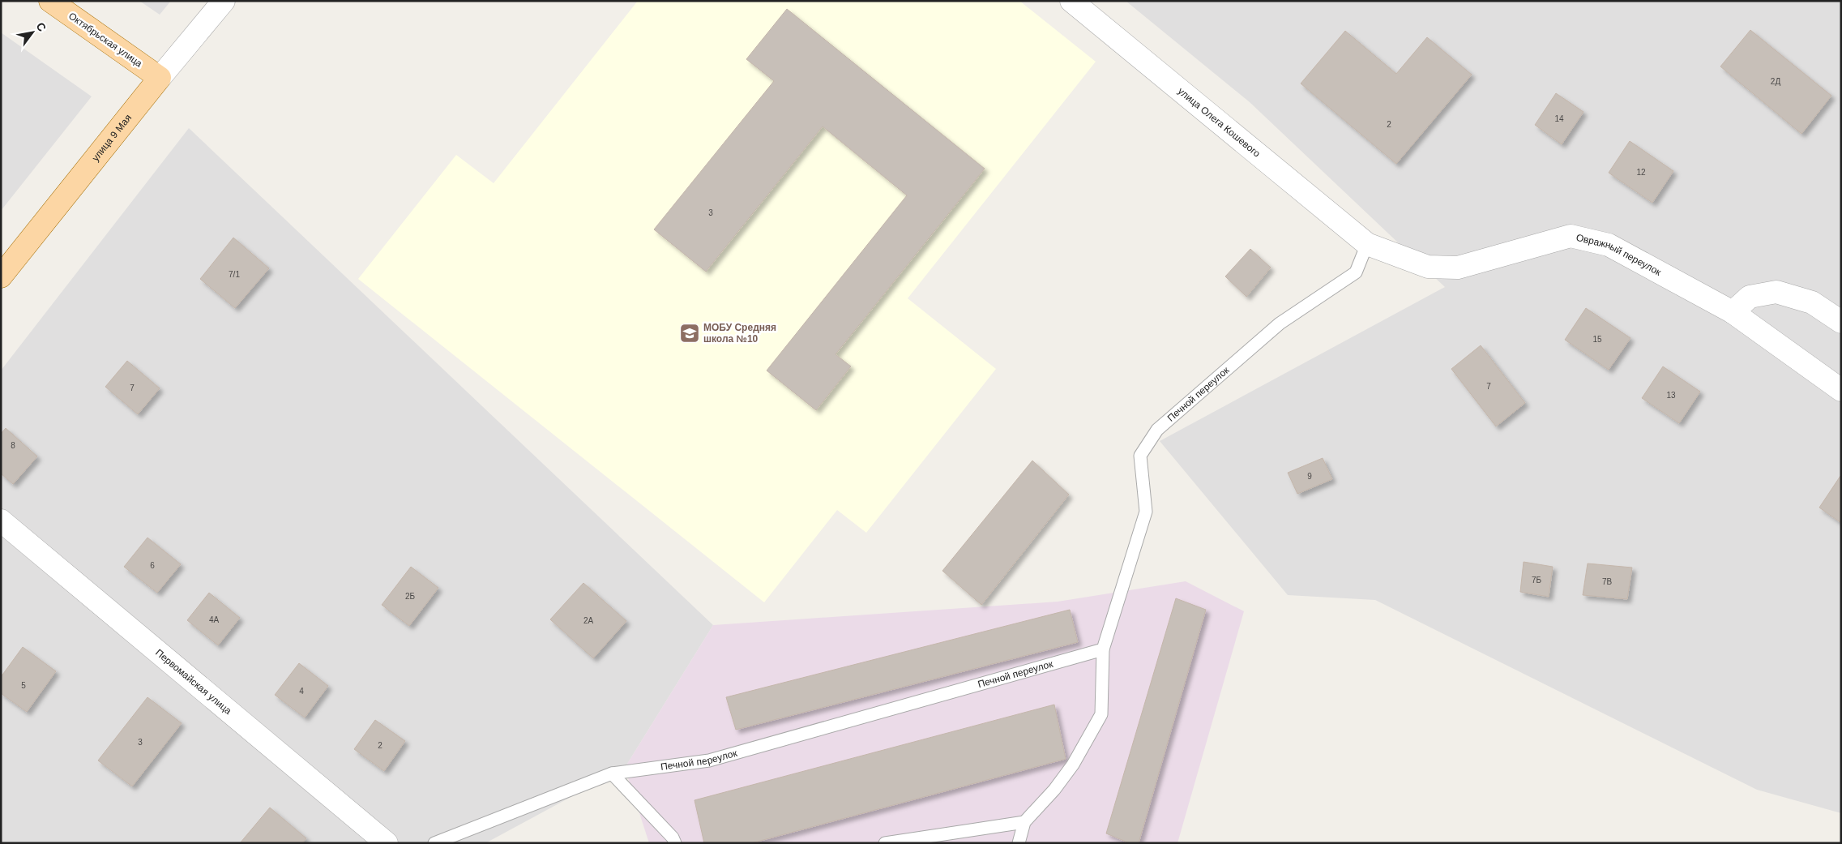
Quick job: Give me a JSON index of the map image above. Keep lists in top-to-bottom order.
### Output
{
  "streets": {
    "main road": ["Октябрьская улица", "улица 9 Мая"],
    "street": ["улица Олега Кошевого", "Овражный переулок", "Первомайская улица"],
    "lane": ["Печной переулок"]
  },
  "crossings": [
    ["Октябрьская улица", "улица 9 Мая"],
    ["улица Олега Кошевого", "Овражный переулок"],
    ["улица Олега Кошевого", "Печной переулок"],
    ["Овражный переулок", "Печной переулок"]
  ],
  "places": {
    "school or university": ["МОБУ Средняя школа №10"]
  },
  "house_numbers": [
    "2Д",
    "14",
    "2",
    "12",
    "3",
    "7/1",
    "15",
    "7",
    "7",
    "13",
    "8",
    "9",
    "6",
    "7Б",
    "7В",
    "2Б",
    "4А",
    "2А",
    "5",
    "4",
    "3",
    "2"
  ],
  "north": "top right"
}
